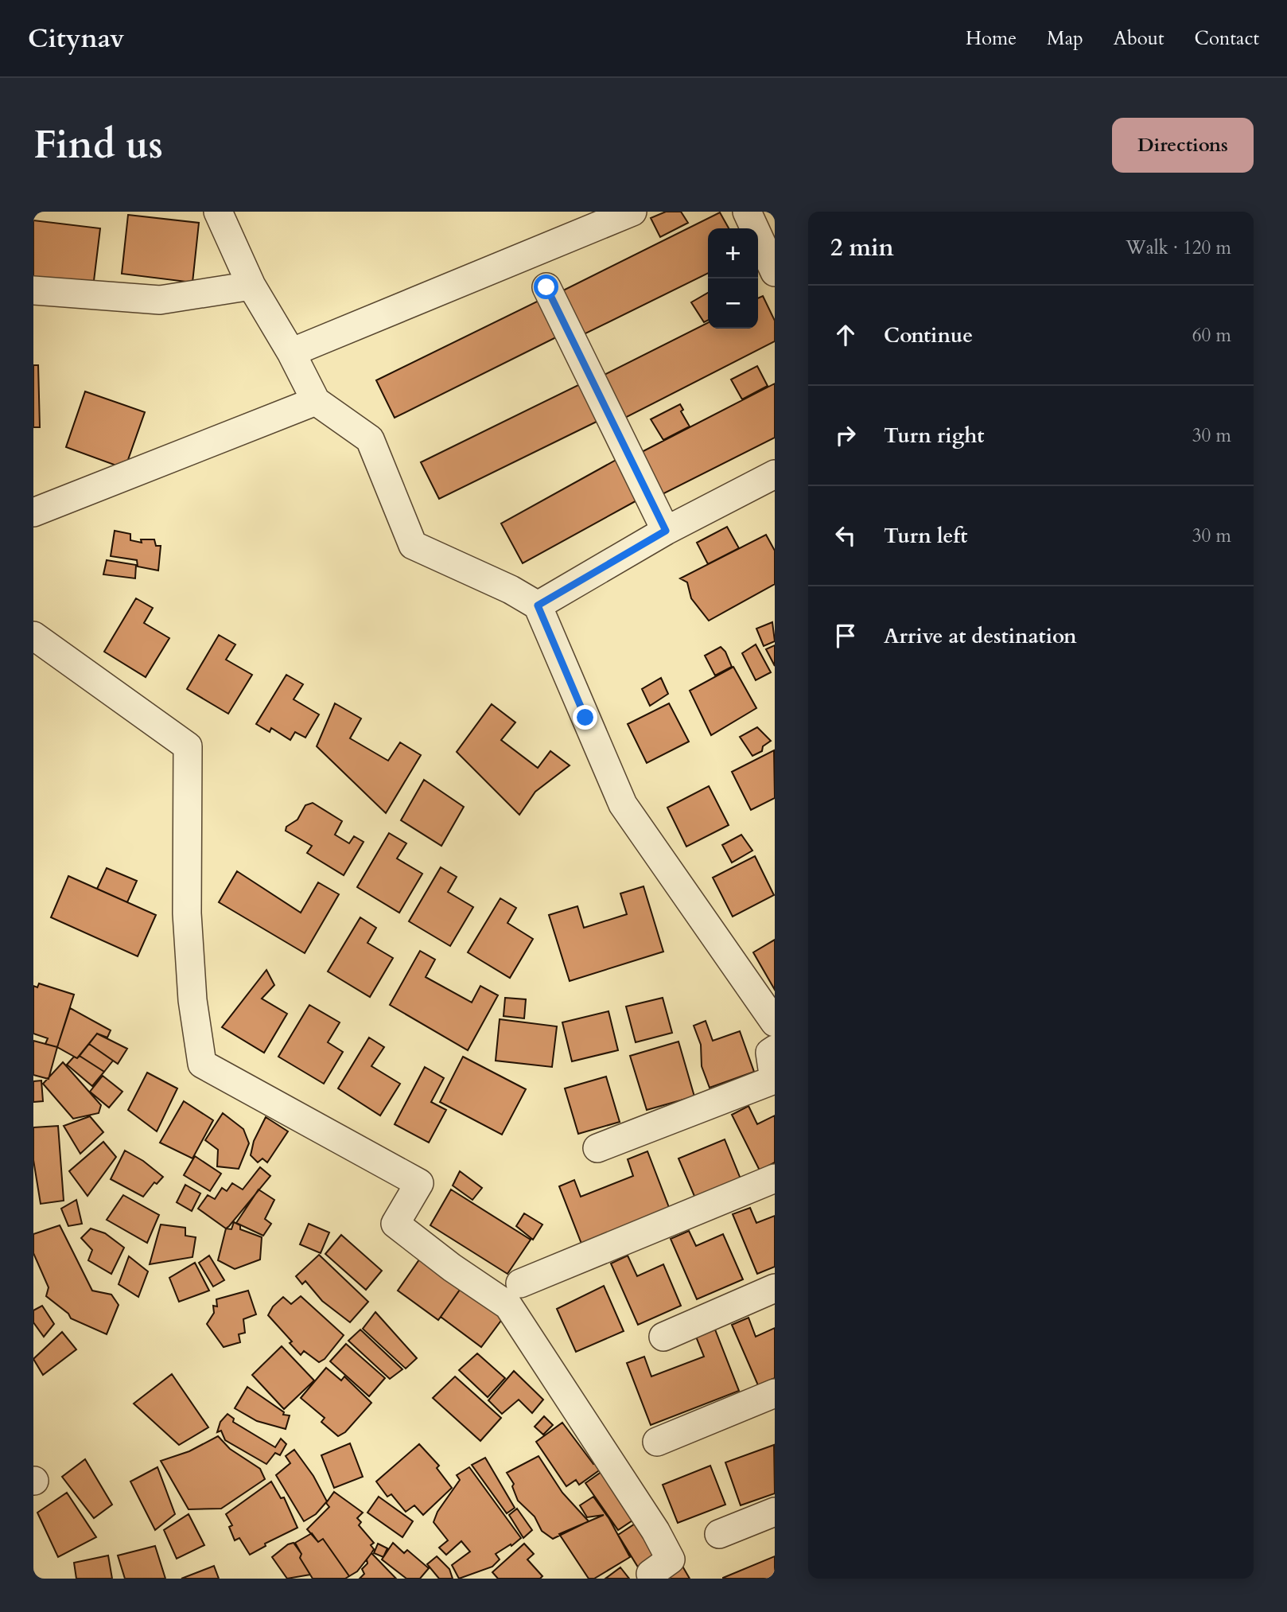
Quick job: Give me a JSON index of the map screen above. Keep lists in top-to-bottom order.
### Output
{
  "page": {
    "header": "Citynav",
    "nav": [
      "Home",
      "Map",
      "About",
      "Contact"
    ],
    "buttons": "Directions",
    "title": "Find us",
    "heading": ["2 min", "Walk · 120 m"],
    "map_buttons": ["+", "−"],
    "list": [
      ["Continue", "60 m"],
      ["Turn right", "30 m"],
      ["Turn left", "30 m"],
      "Arrive at destination"
    ]
  }
}
